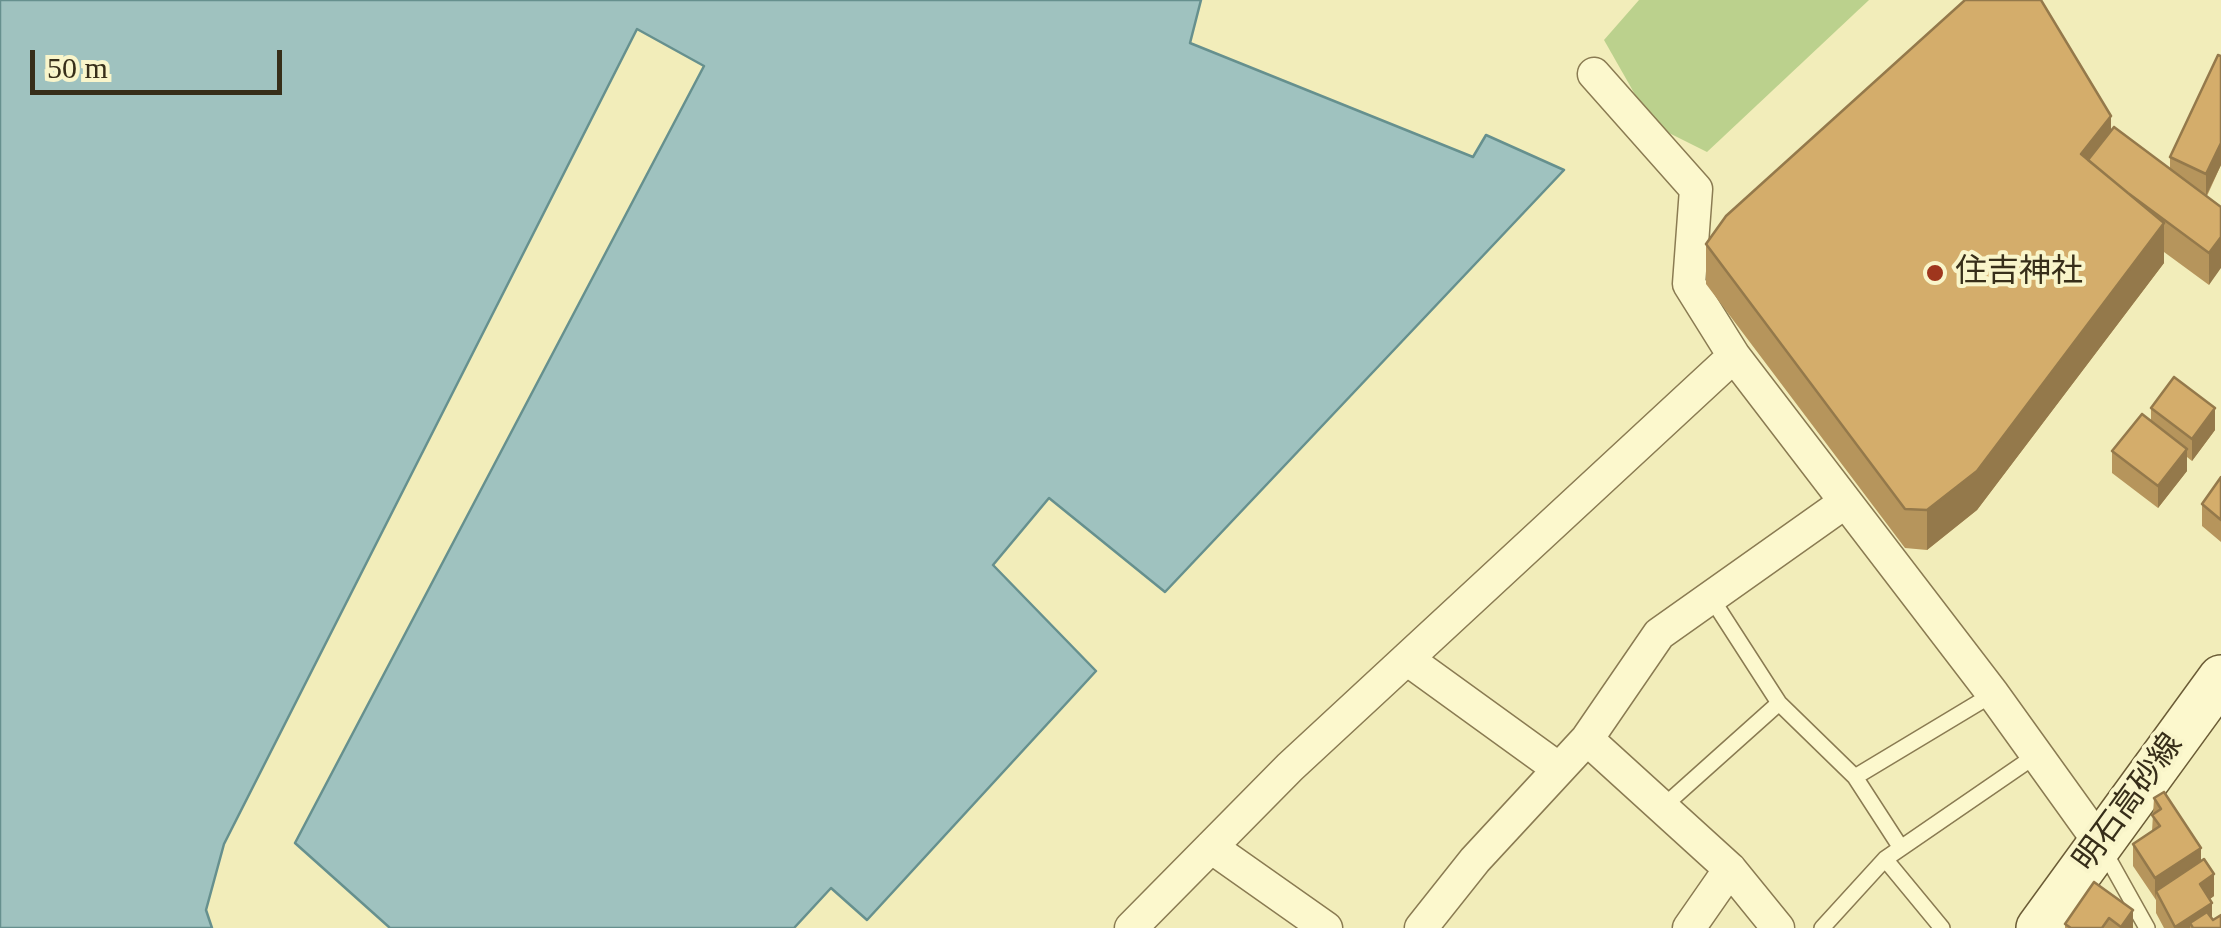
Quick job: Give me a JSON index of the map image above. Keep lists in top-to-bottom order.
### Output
{
  "streets": {
    "main road": ["明石高砂線"]
  },
  "places": ["住吉神社"],
  "scale_bar": "50 m"
}
